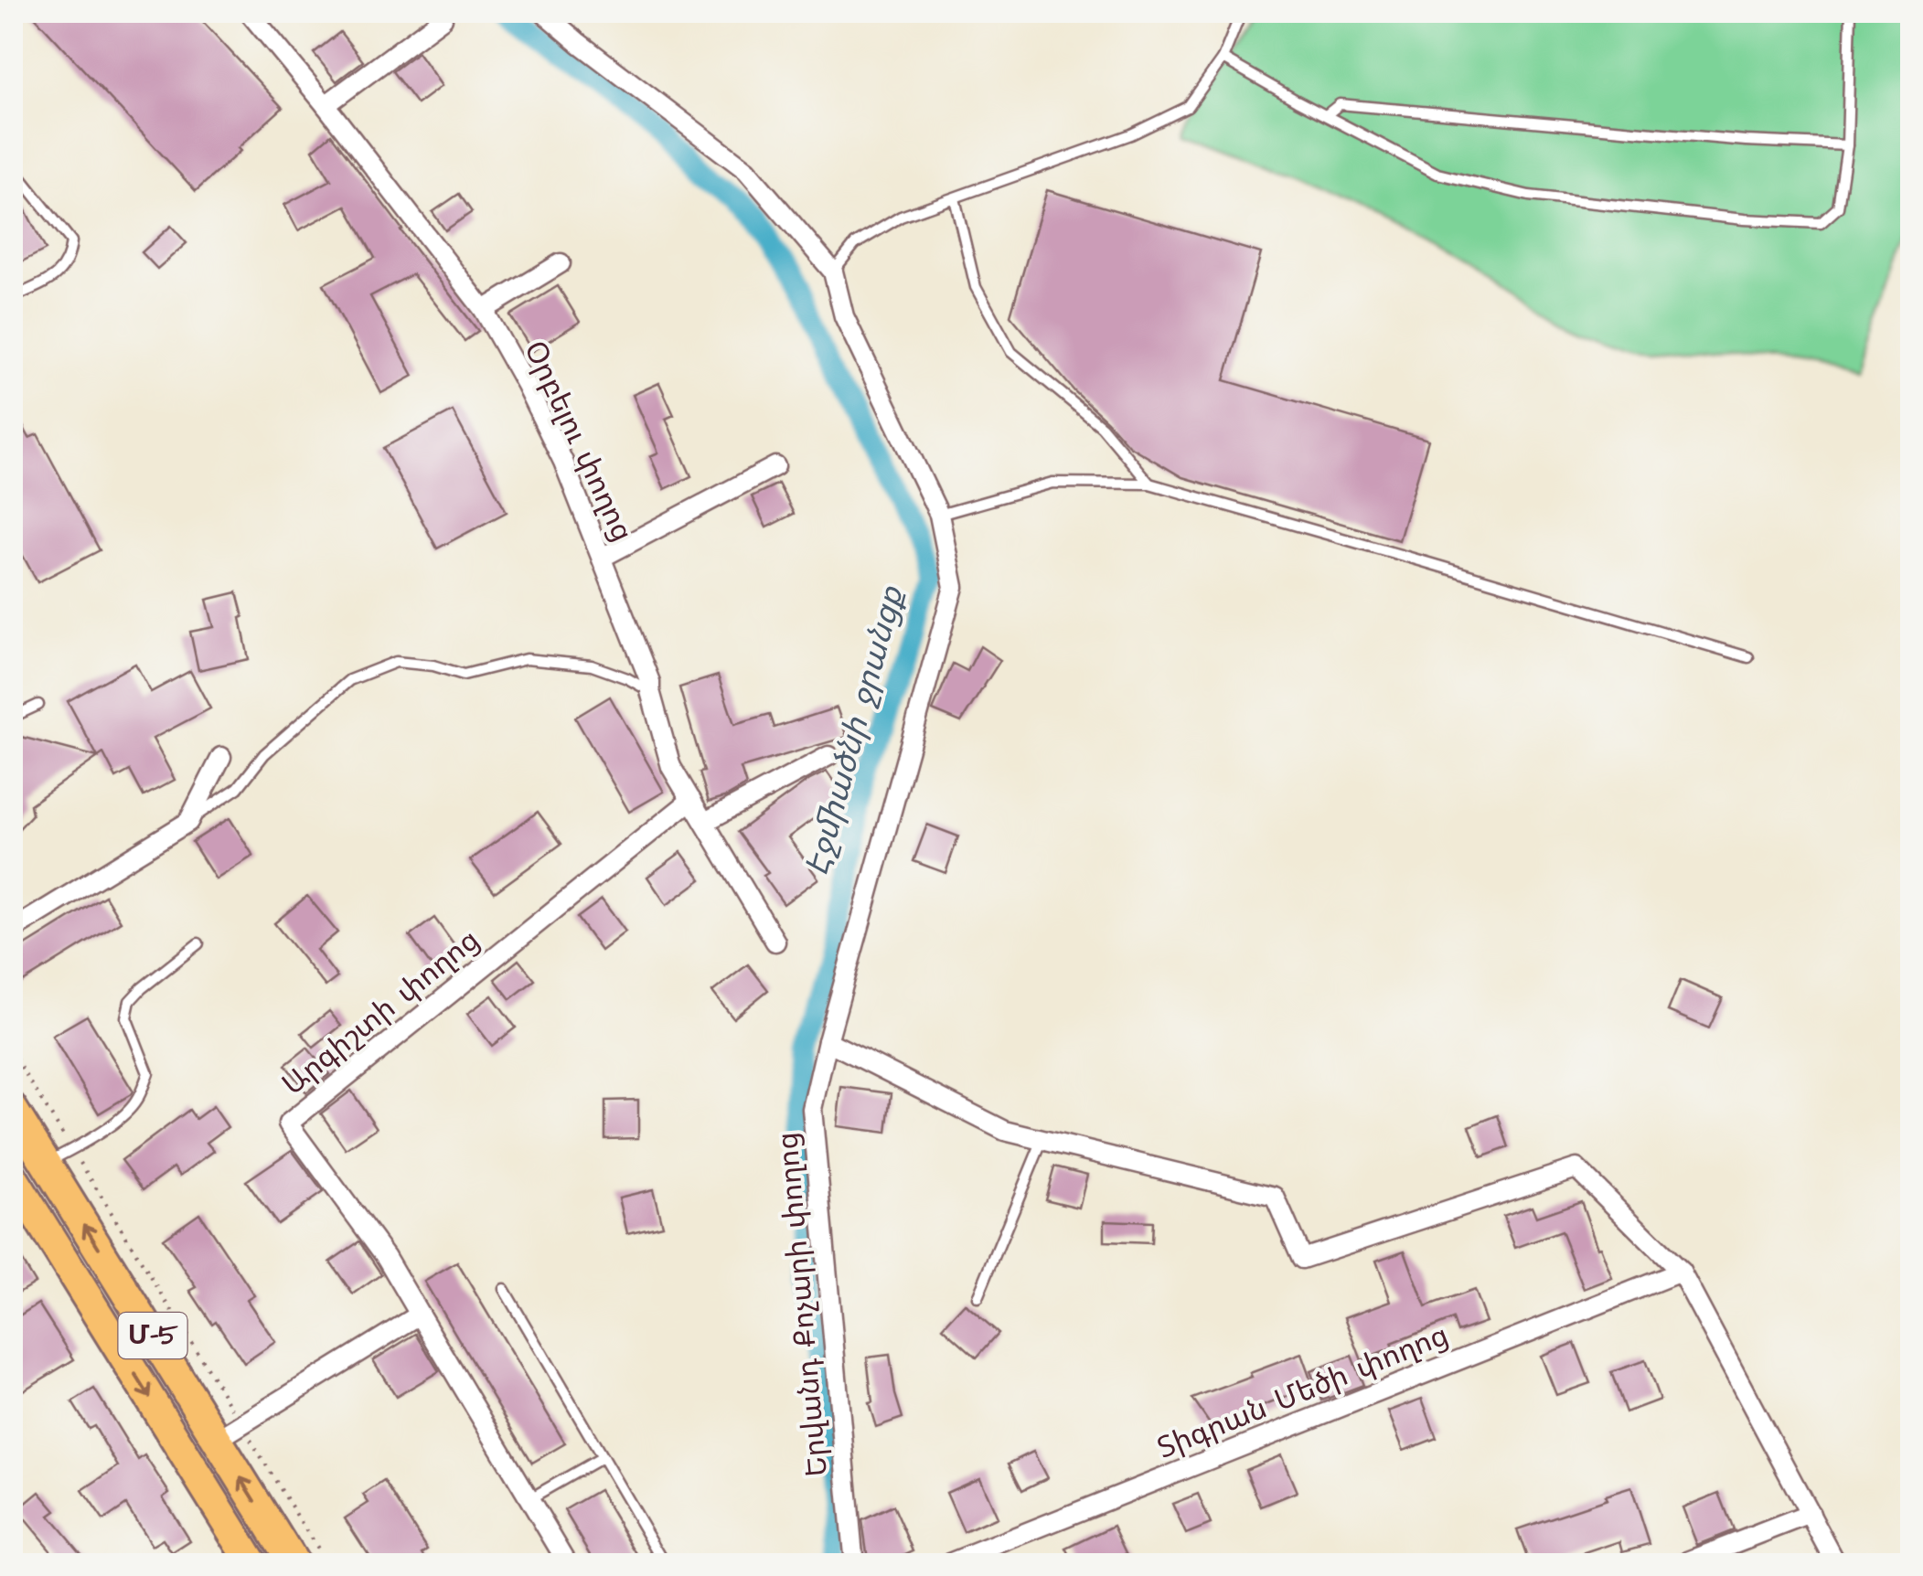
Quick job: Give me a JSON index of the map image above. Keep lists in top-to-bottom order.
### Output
{
  "streets": {
    "highway": ["Մ-5"],
    "street": [
      "Օրբելու փողոց",
      "Արգիշտի փողոց",
      "Երվանդ Քոչարի փողոց",
      "Տիգրան Մեծի փողոց"
    ]
  },
  "crossings": [
    ["Օրբելու փողոց", "Արգիշտի փողոց"]
  ],
  "water": ["Էջմիածնի ջրանցք"]
}
